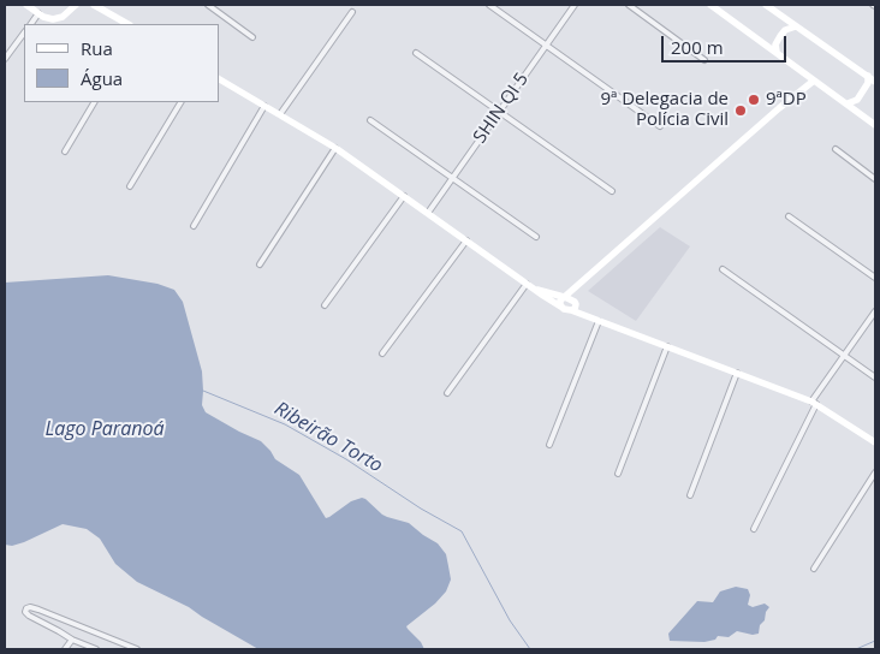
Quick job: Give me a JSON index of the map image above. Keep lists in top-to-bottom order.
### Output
{
  "streets": {
    "street": ["SHIN QI 5"]
  },
  "water": ["Lago Paranoá", "Ribeirão Torto"],
  "places": ["9ªDP", "9ª Delegacia de Polícia Civil"],
  "legend": ["Rua", "Água"],
  "scale_bar": "200 m"
}
